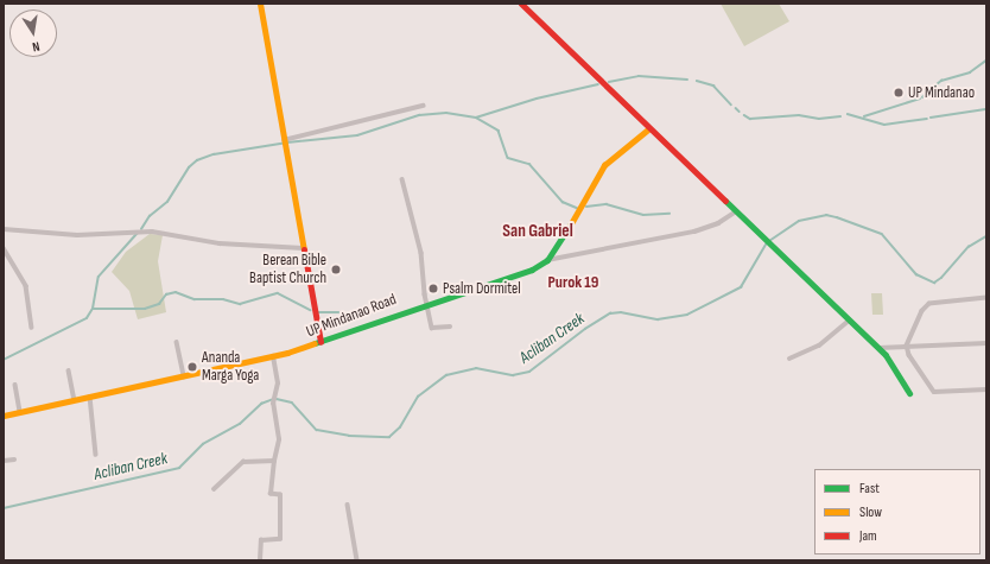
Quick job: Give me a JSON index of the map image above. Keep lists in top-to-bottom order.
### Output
{
  "streets": {
    "street": ["UP Mindanao Road"]
  },
  "districts": ["San Gabriel", "Purok 19"],
  "water": ["Acliban Creek"],
  "places": [
    "UP Mindanao",
    "Berean Bible Baptist Church",
    "Psalm Dormitel",
    "Ananda Marga Yoga"
  ],
  "legend": ["Fast", "Slow", "Jam"],
  "north": "bottom"
}
